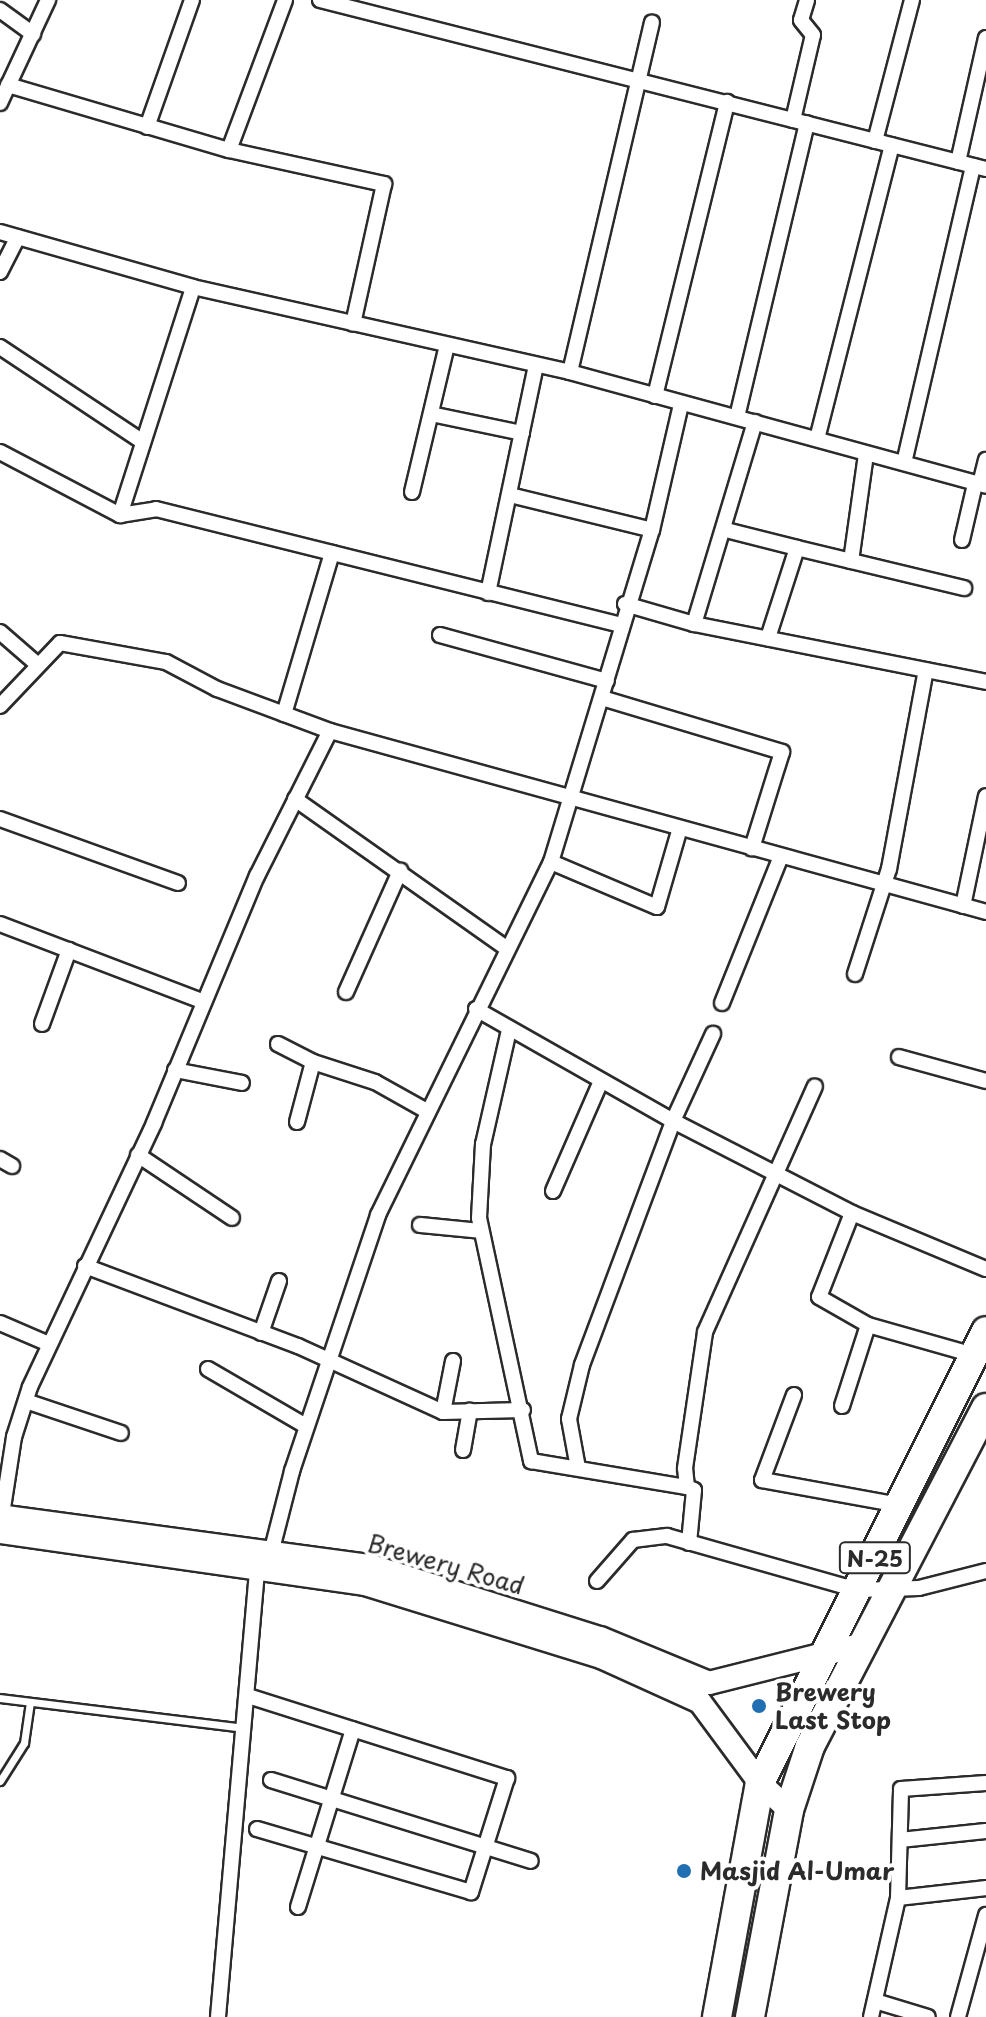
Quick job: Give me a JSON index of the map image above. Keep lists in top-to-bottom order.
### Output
{
  "streets": {
    "highway": ["N-25"],
    "main road": ["Brewery Road"]
  },
  "crossings": [
    ["N-25", "Brewery Road"]
  ],
  "places": ["Brewery Last Stop", "Masjid Al-Umar"]
}
